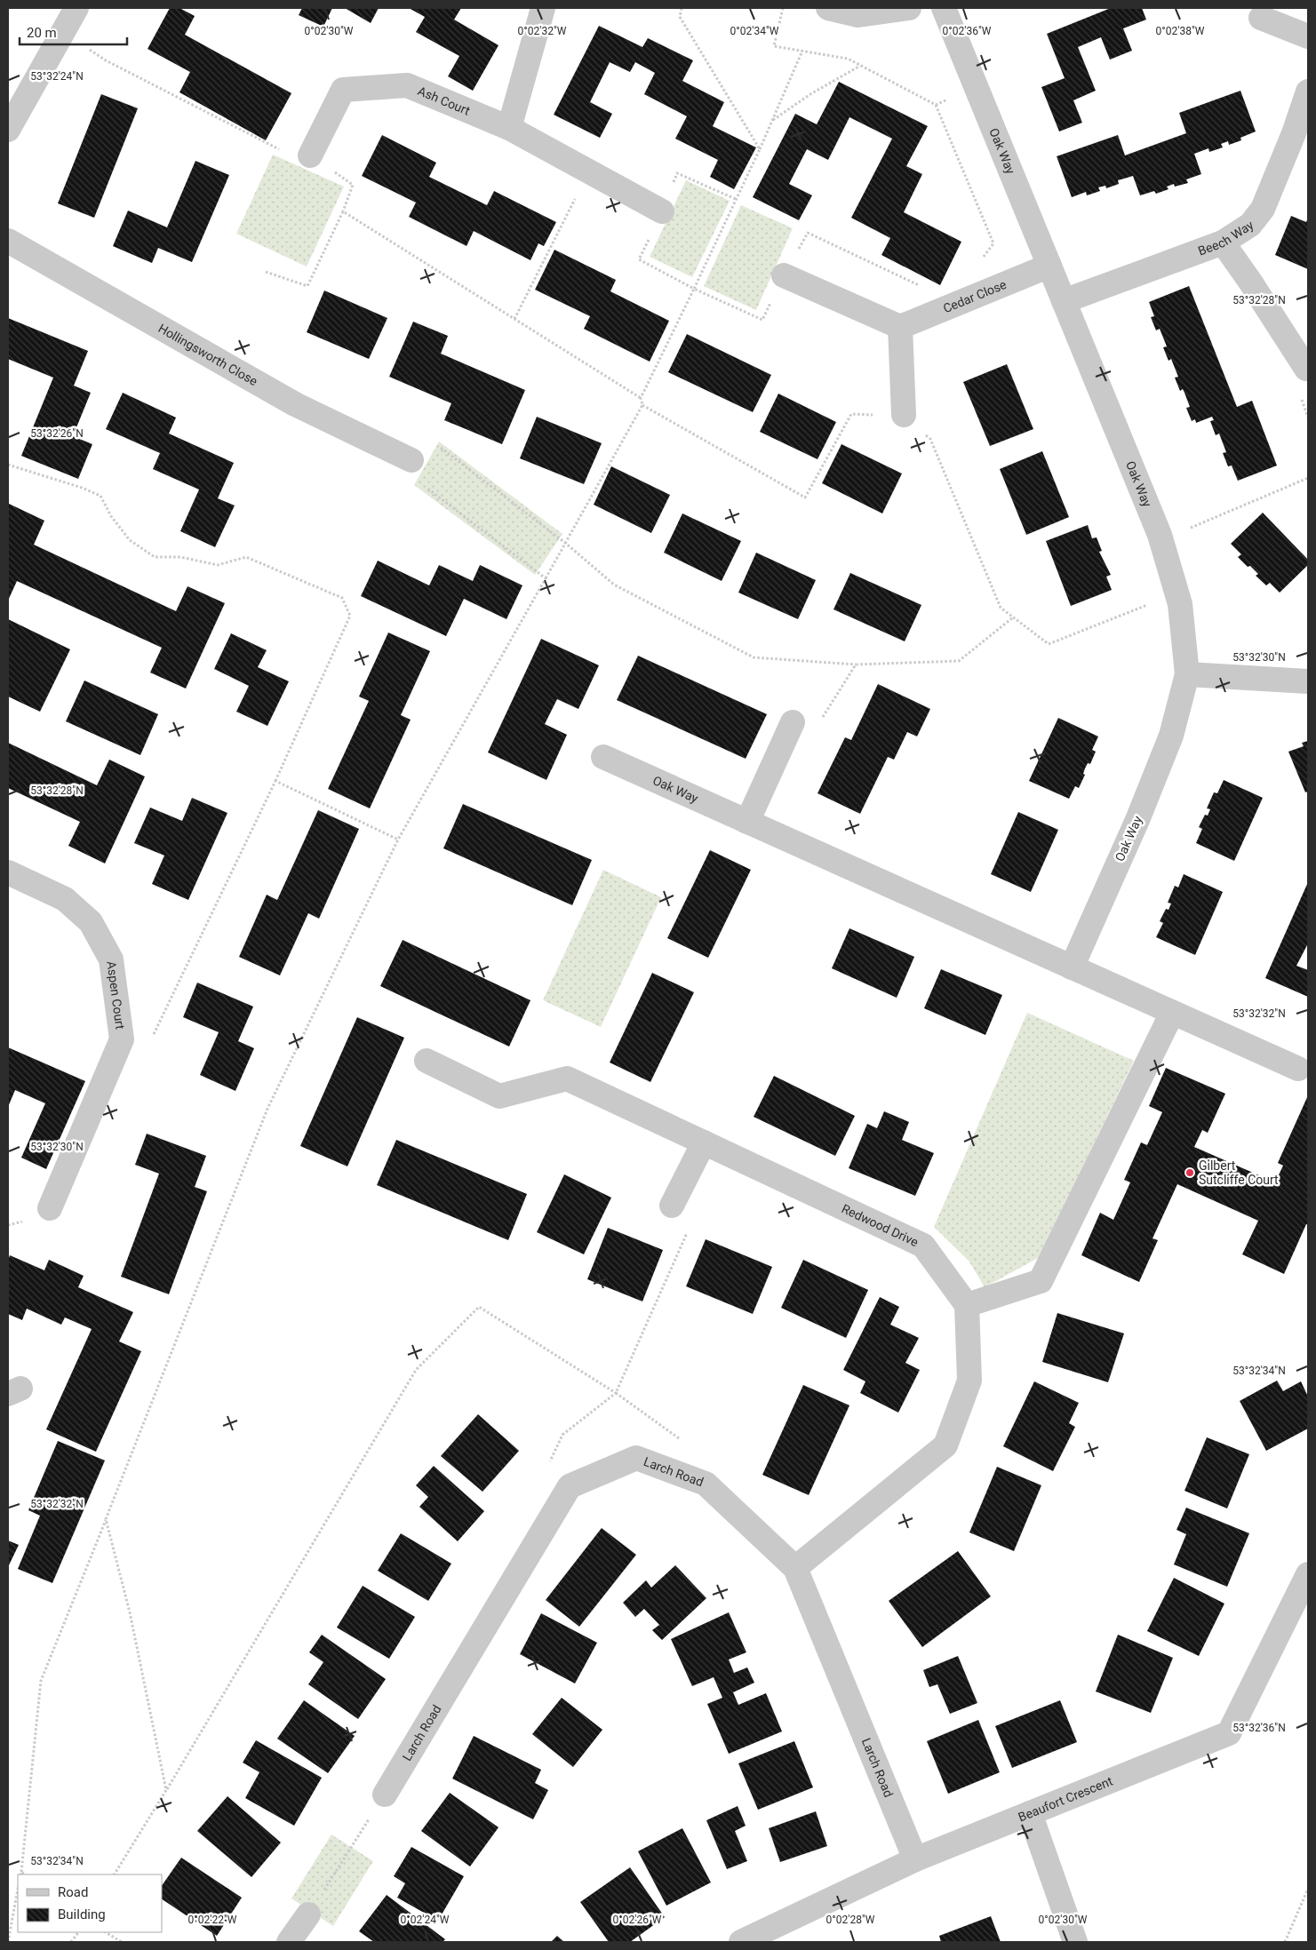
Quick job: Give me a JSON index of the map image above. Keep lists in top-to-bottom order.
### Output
{
  "streets": {
    "street": [
      "Ash Court",
      "Oak Way",
      "Beech Way",
      "Cedar Close",
      "Hollingsworth Close",
      "Aspen Court",
      "Redwood Drive",
      "Larch Road",
      "Beaufort Crescent"
    ]
  },
  "crossings": [
    ["Oak Way", "Beech Way"],
    ["Oak Way", "Cedar Close"],
    ["Larch Road", "Beaufort Crescent"]
  ],
  "places": ["Gilbert Sutcliffe Court"],
  "legend": ["Road", "Building"],
  "scale_bar": "20 m",
  "coordinates": [
    "0°02'30\"W",
    "0°02'32\"W",
    "0°02'34\"W",
    "0°02'36\"W",
    "0°02'38\"W",
    "53°32'24\"N",
    "53°32'28\"N",
    "53°32'26\"N",
    "53°32'30\"N",
    "53°32'32\"N",
    "53°32'34\"N",
    "53°32'36\"N",
    "0°02'22\"W",
    "0°02'24\"W",
    "0°02'26\"W",
    "0°02'28\"W"
  ]
}
